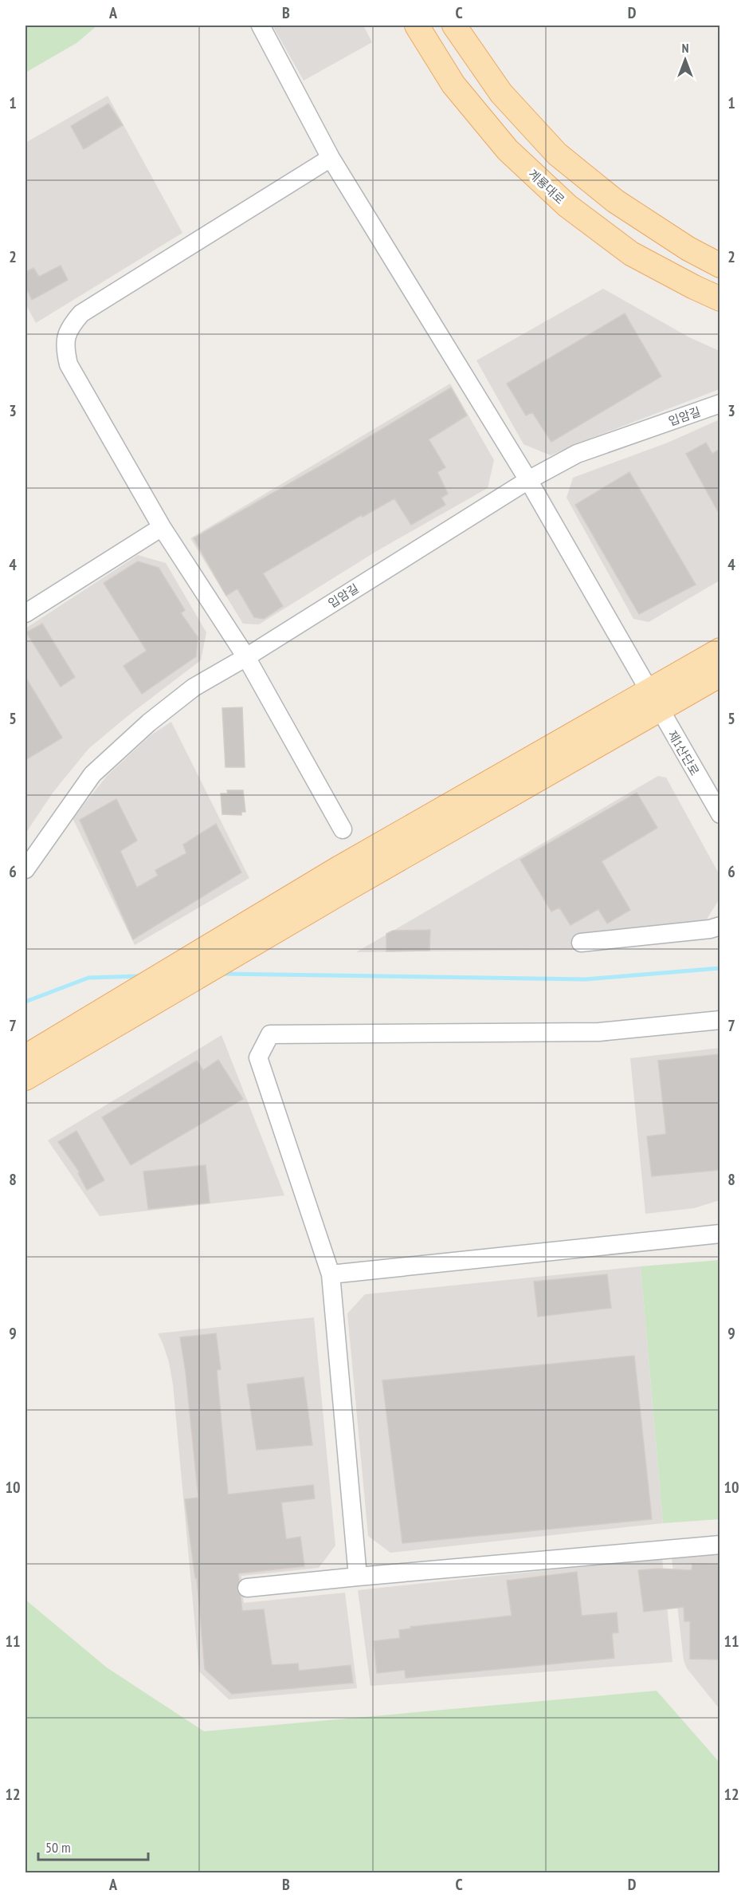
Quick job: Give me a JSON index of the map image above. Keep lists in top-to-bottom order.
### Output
{
  "streets": {
    "main road": ["계룡대로"],
    "street": ["입암길", "제1산단로"]
  },
  "crossings": [
    ["입암길", "제1산단로"]
  ],
  "scale_bar": "50 m",
  "north": "top",
  "grid": {
    "columns": [
      "A",
      "B",
      "C",
      "D"
    ],
    "rows": [
      "1",
      "2",
      "3",
      "4",
      "5",
      "6",
      "7",
      "8",
      "9",
      "10",
      "11",
      "12"
    ]
  }
}
